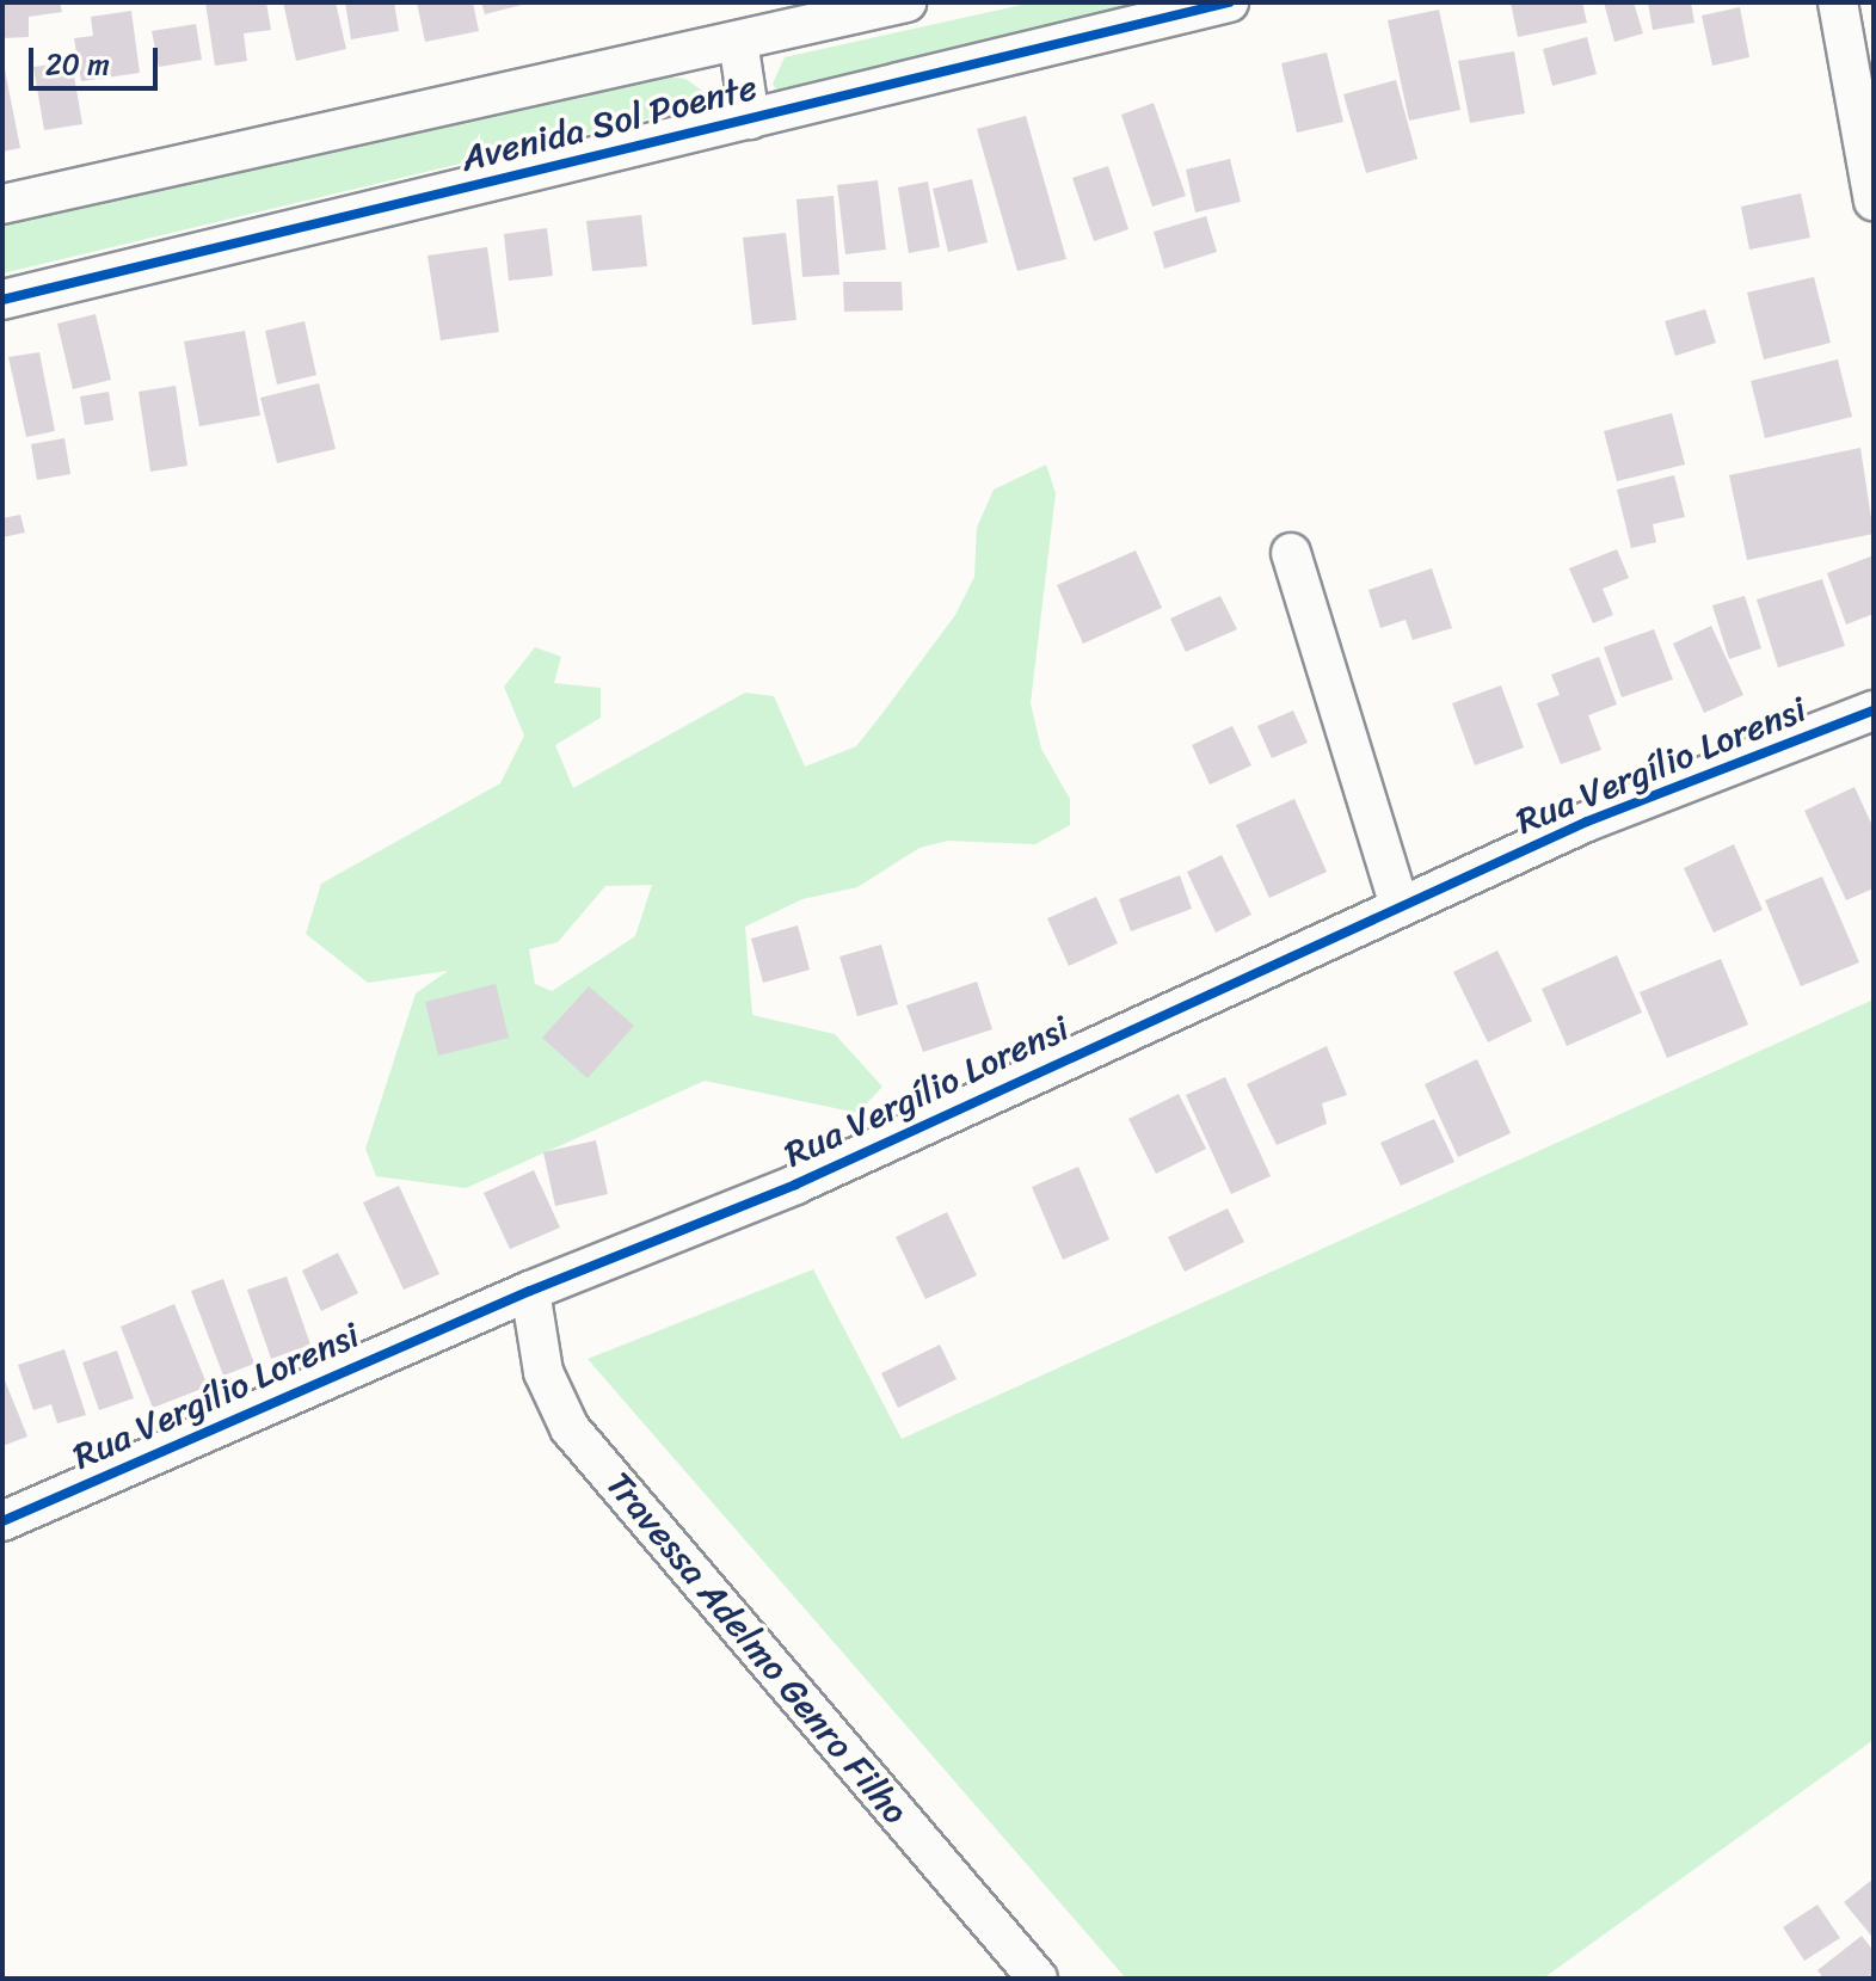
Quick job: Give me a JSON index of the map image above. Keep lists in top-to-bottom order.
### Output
{
  "streets": {
    "street": ["Avenida Sol Poente", "Rua Vergílio Lorensi", "Travessa Adelmo Genro Filho"]
  },
  "crossings": [
    ["Rua Vergílio Lorensi", "Travessa Adelmo Genro Filho"]
  ],
  "scale_bar": "20 m"
}
